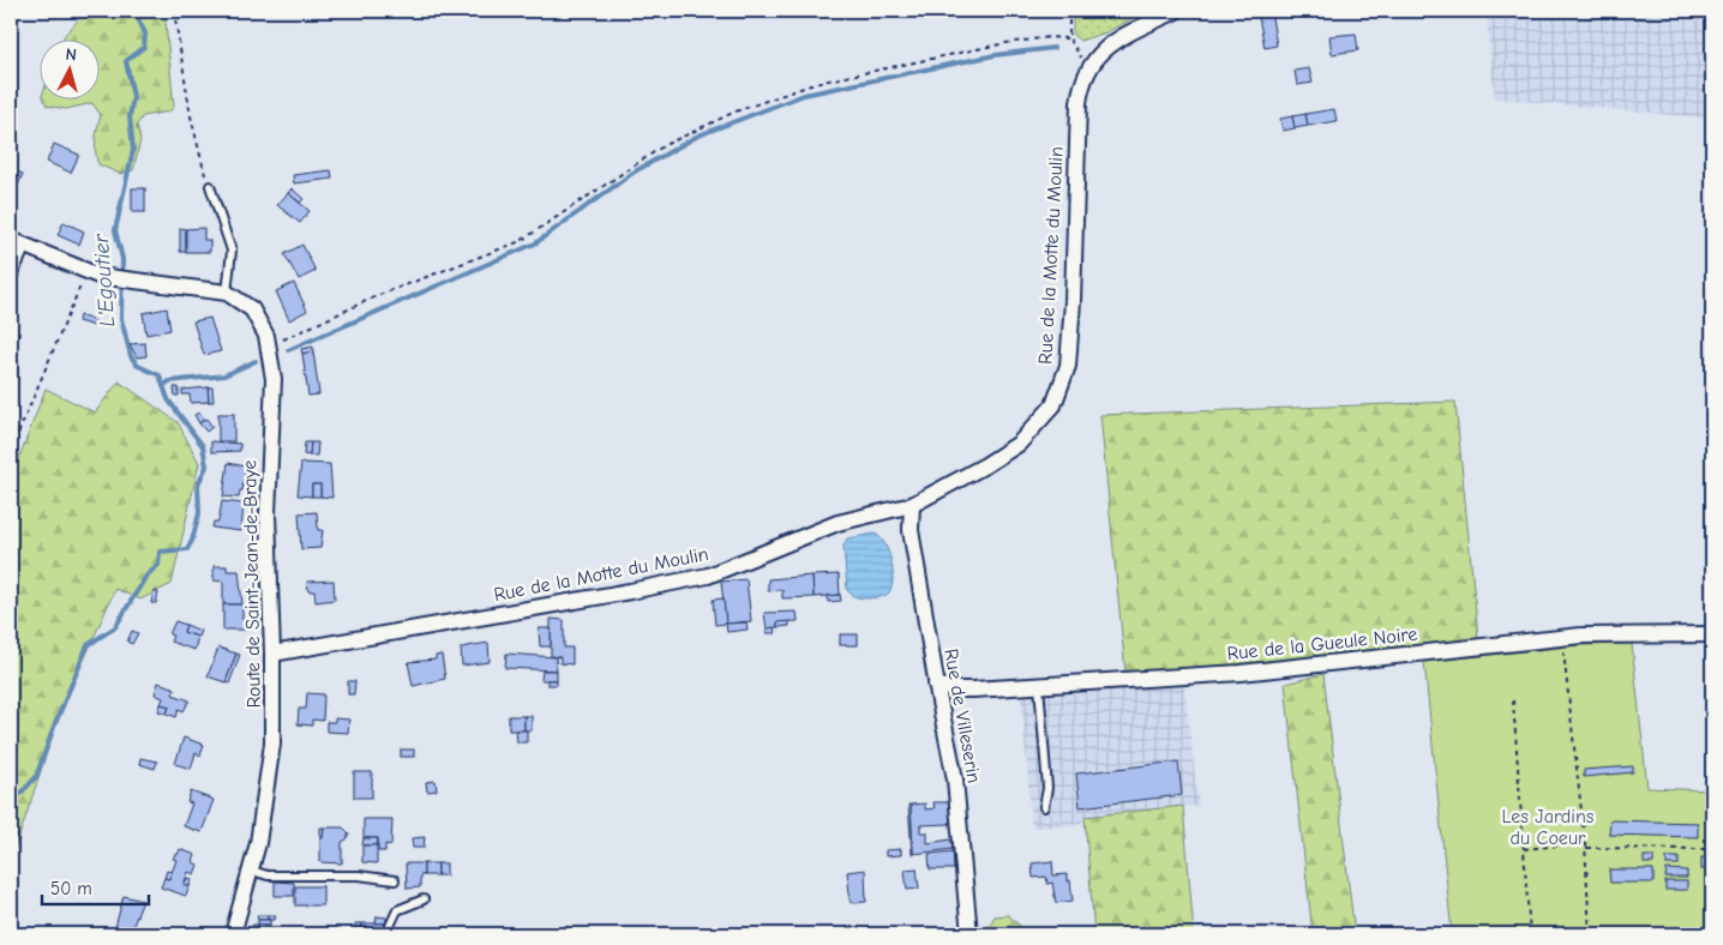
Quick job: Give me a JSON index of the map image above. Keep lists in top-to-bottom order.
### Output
{
  "streets": {
    "street": [
      "Rue de la Motte du Moulin",
      "Route de Saint-Jean-de-Braye",
      "Rue de la Gueule Noire",
      "Rue de Villeserin"
    ]
  },
  "crossings": [
    ["Rue de la Motte du Moulin", "Route de Saint-Jean-de-Braye"],
    ["Rue de la Motte du Moulin", "Rue de Villeserin"],
    ["Rue de la Gueule Noire", "Rue de Villeserin"]
  ],
  "water": ["L'Egoutier"],
  "parks": ["Les Jardins du Coeur"],
  "scale_bar": "50 m",
  "north": "top"
}
